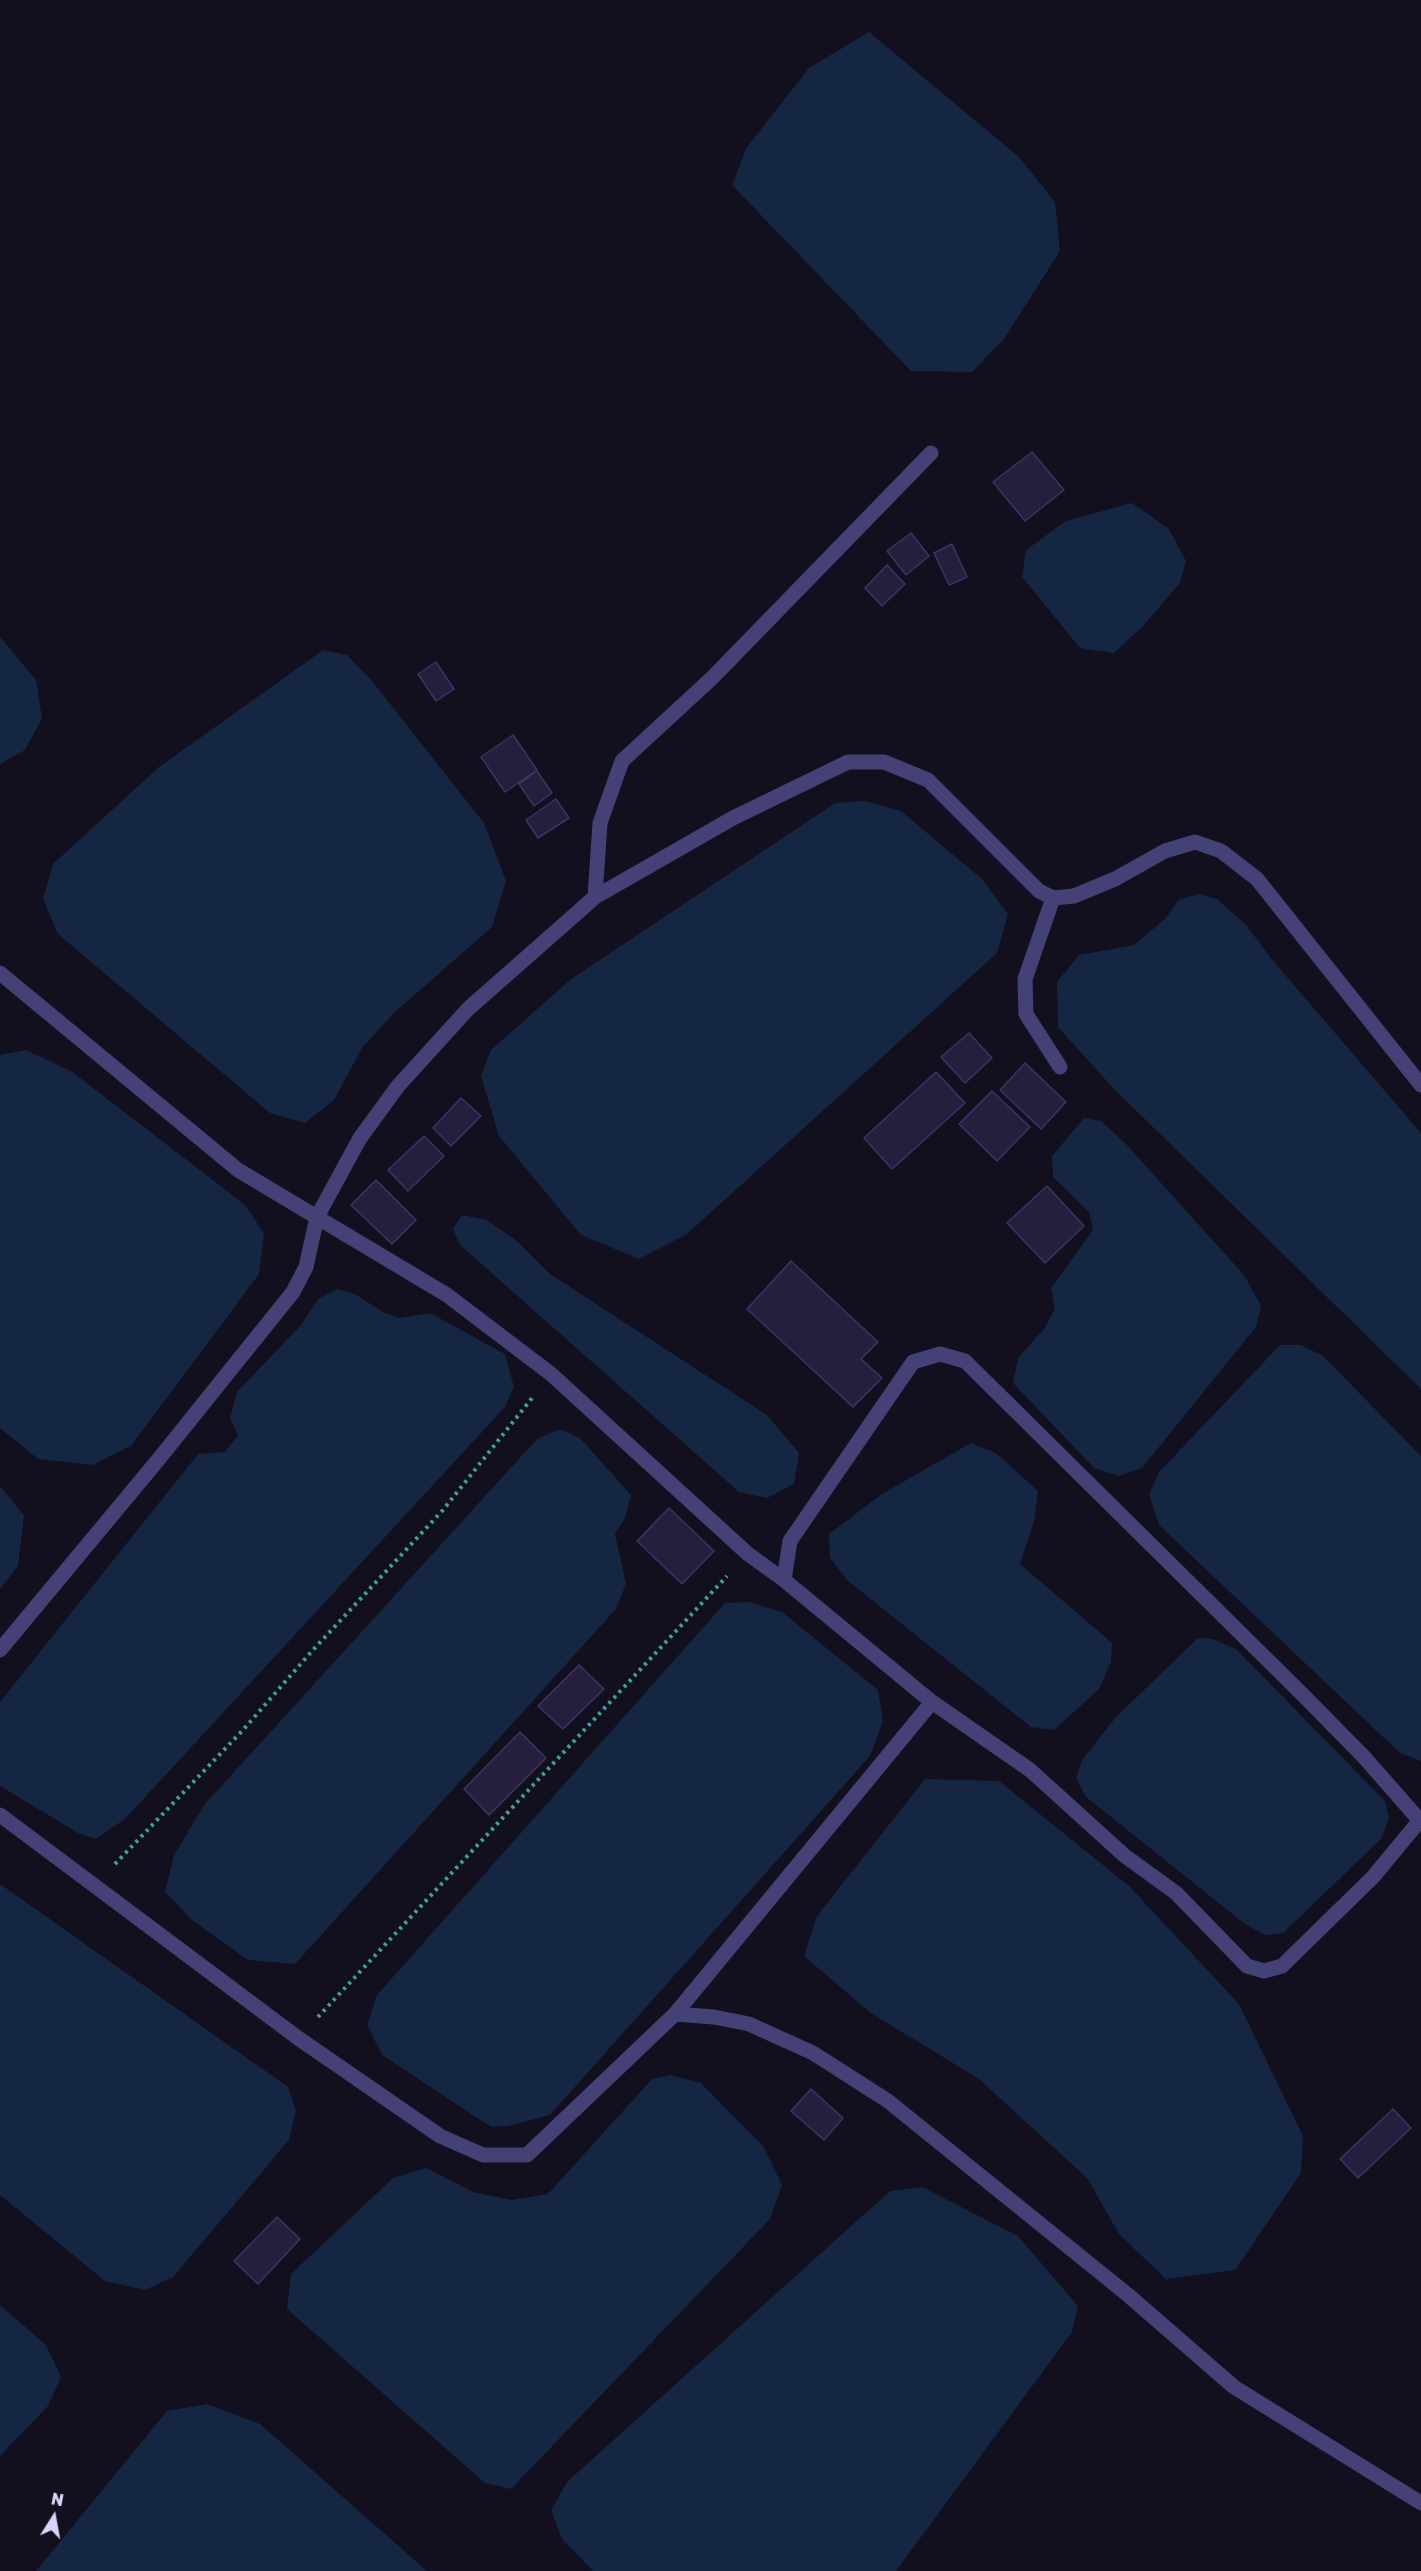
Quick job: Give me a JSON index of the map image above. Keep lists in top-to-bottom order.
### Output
{
  "north": "top"
}
